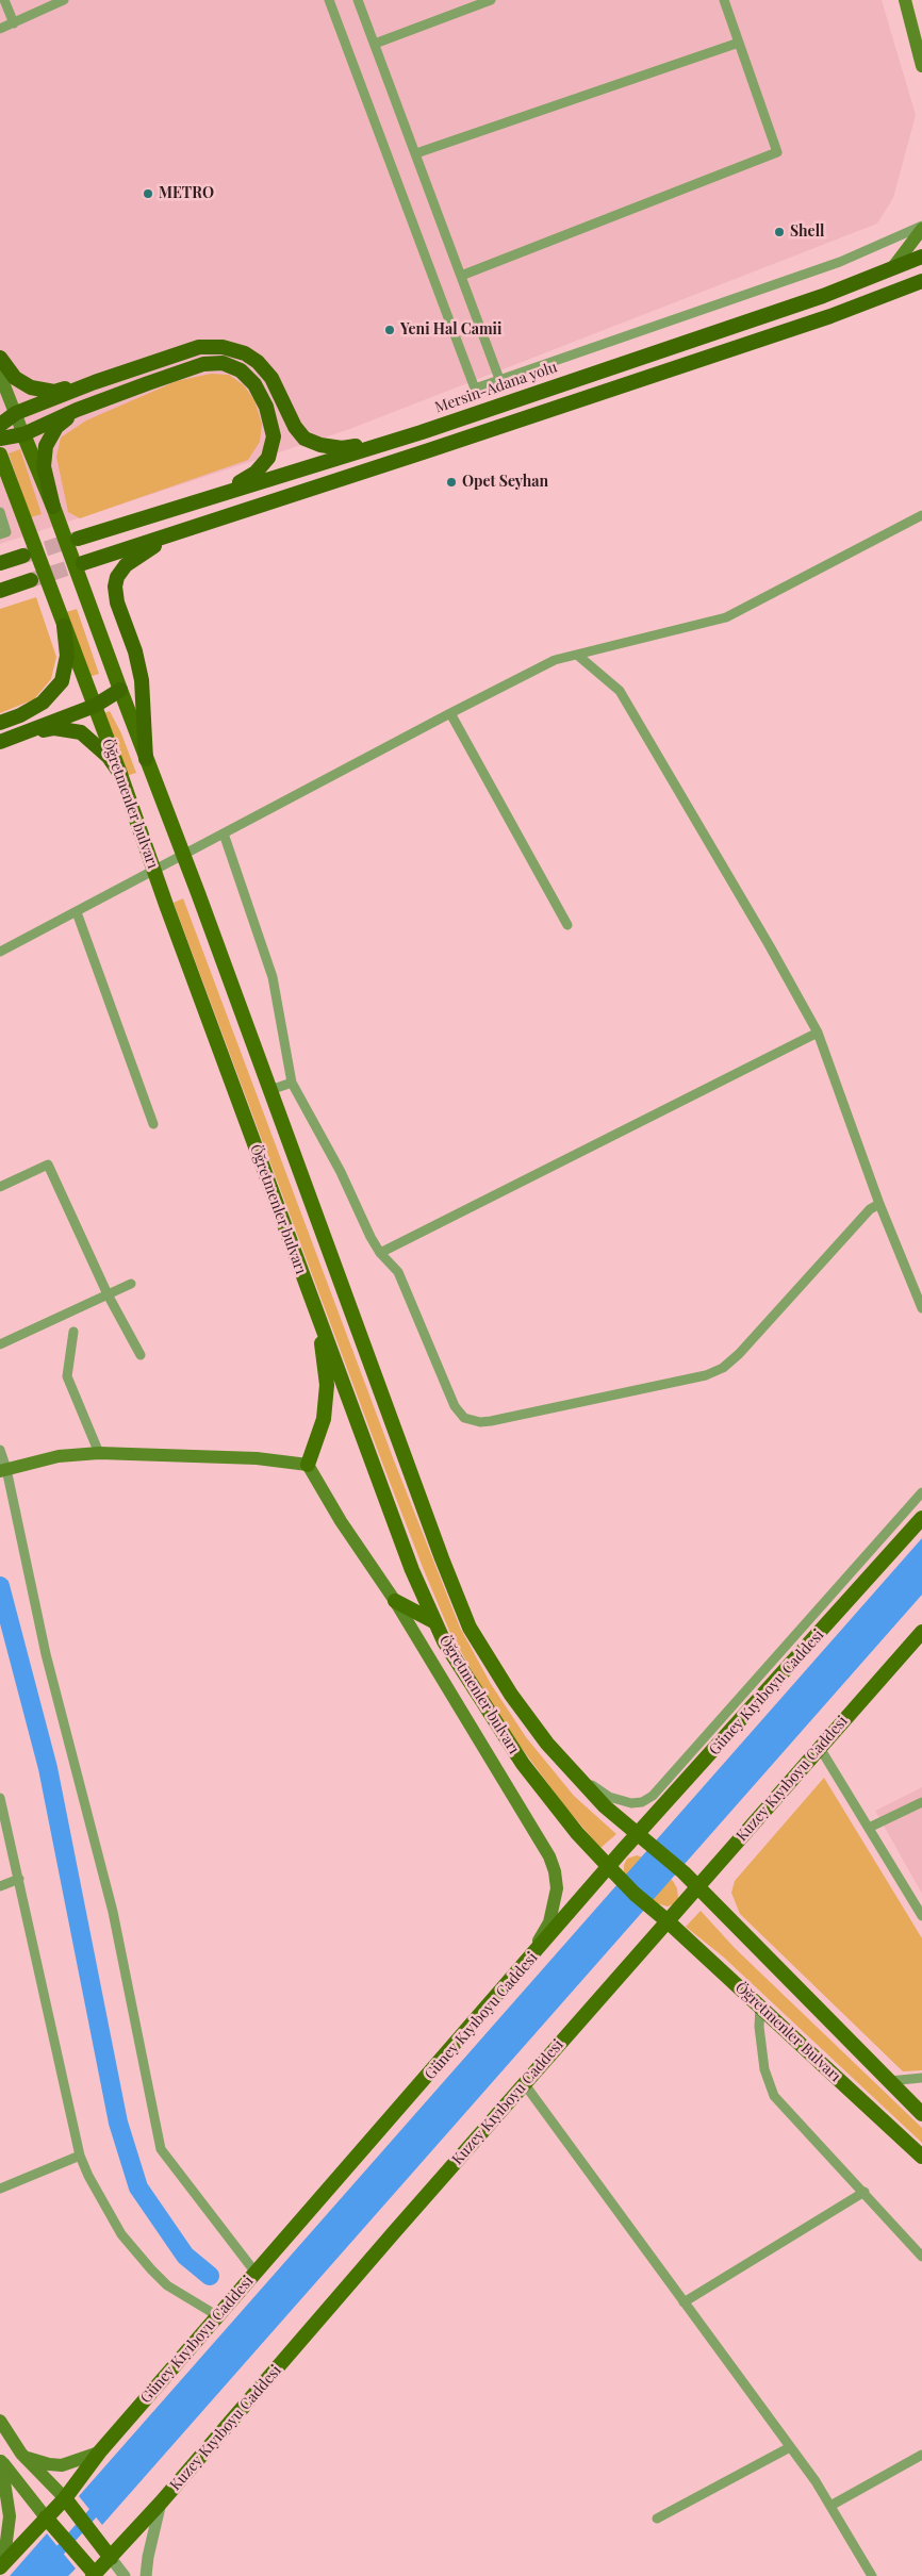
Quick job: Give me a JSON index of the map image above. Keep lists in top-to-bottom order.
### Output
{
  "streets": {
    "highway": ["Mersin-Adana yolu"],
    "main road": [
      "Öğretmenler bulvarı",
      "Güney Kıyıboyu Caddesi",
      "Kuzey Kıyıboyu Caddesi",
      "Öğretmenler Bulvarı"
    ]
  },
  "crossings": [
    ["Öğretmenler bulvarı", "Güney Kıyıboyu Caddesi"],
    ["Öğretmenler bulvarı", "Kuzey Kıyıboyu Caddesi"],
    ["Öğretmenler bulvarı", "Öğretmenler Bulvarı"],
    ["Kuzey Kıyıboyu Caddesi", "Öğretmenler Bulvarı"]
  ],
  "places": [
    "METRO",
    "Shell",
    "Yeni Hal Camii",
    "Opet Seyhan"
  ]
}
